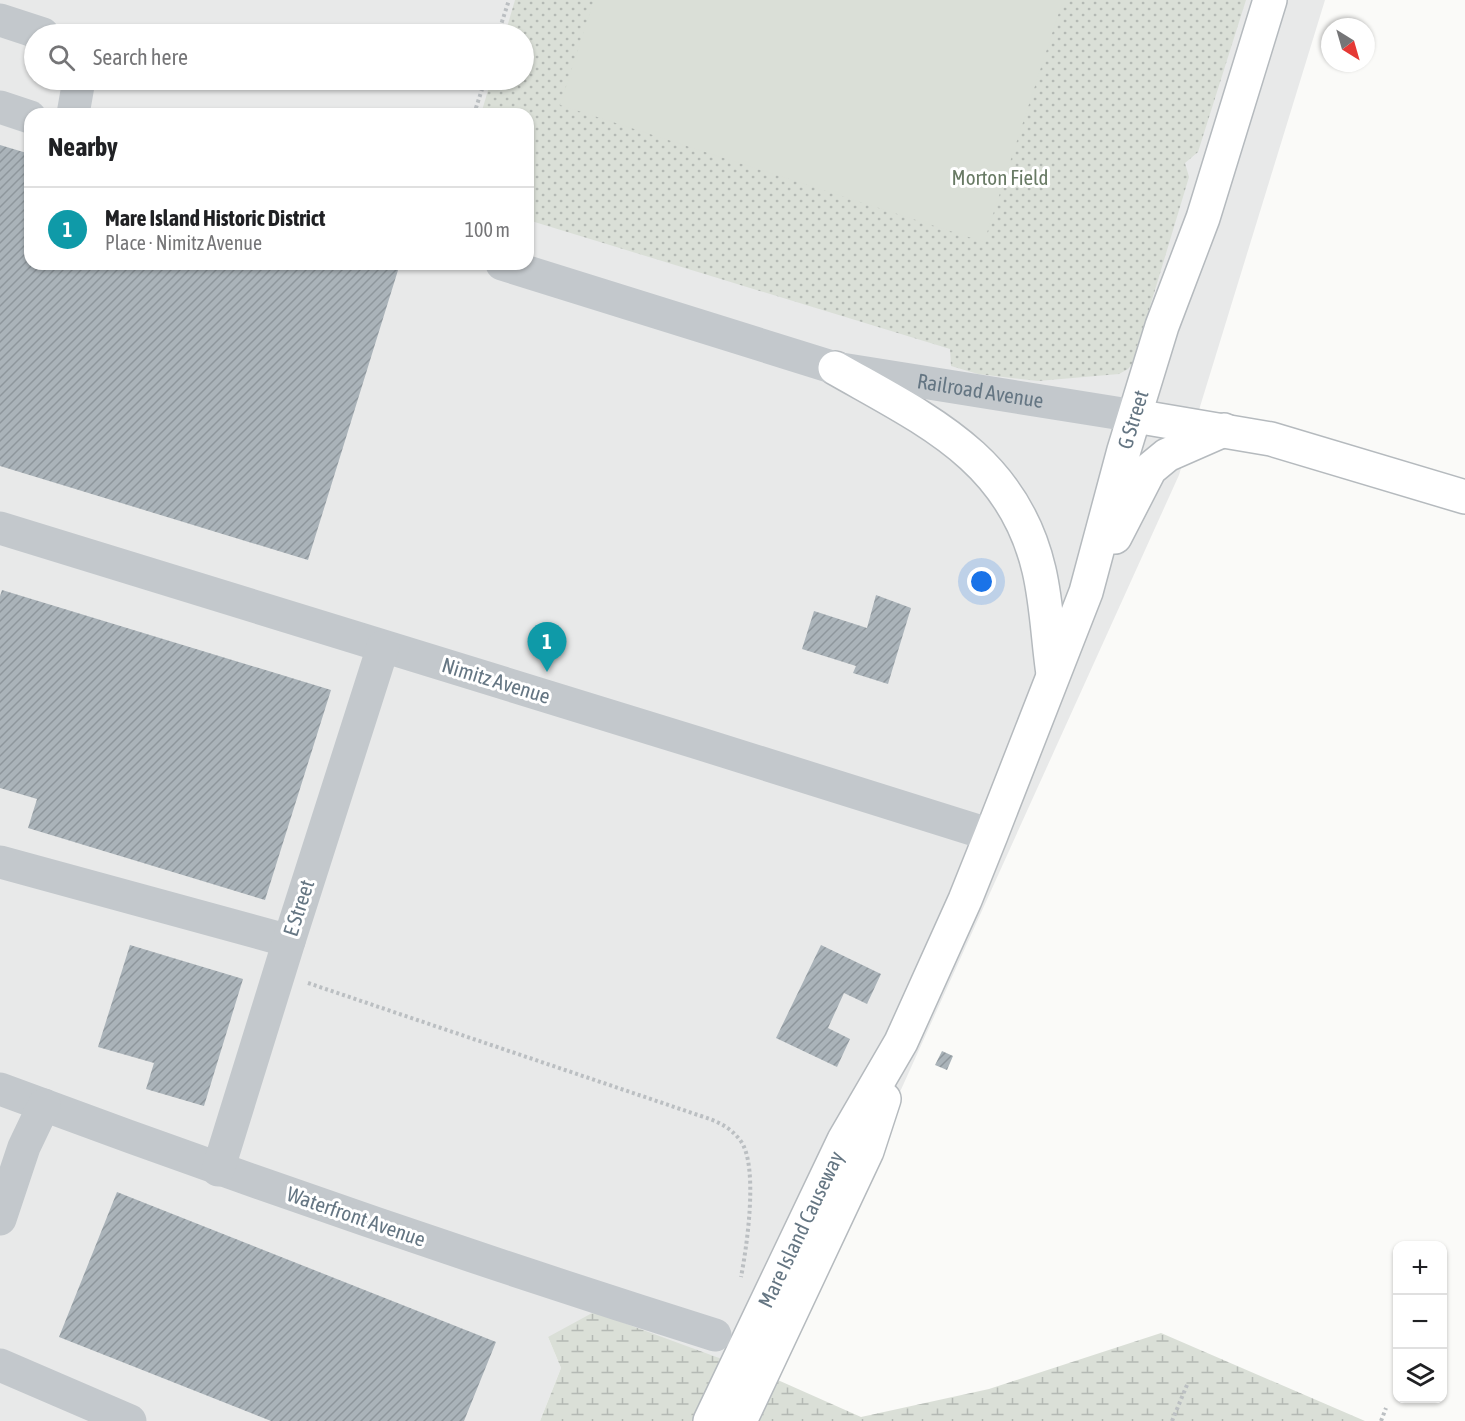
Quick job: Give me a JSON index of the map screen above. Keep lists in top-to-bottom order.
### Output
{
  "streets": {
    "main road": ["Railroad Avenue", "G Street", "Mare Island Causeway"],
    "street": ["Nimitz Avenue", "E Street", "Waterfront Avenue"]
  },
  "crossings": [
    ["Railroad Avenue", "G Street"],
    ["G Street", "Nimitz Avenue"],
    ["G Street", "Mare Island Causeway"],
    ["Nimitz Avenue", "E Street"],
    ["Nimitz Avenue", "Mare Island Causeway"],
    ["E Street", "Waterfront Avenue"]
  ],
  "parks": ["Morton Field"],
  "north": "bottom right",
  "page": {
    "search": "Search here",
    "heading": "Nearby",
    "list": [
      {
        "mark": "1",
        "name": "Mare Island Historic District",
        "note": "Place · Nimitz Avenue",
        "value": "100 m"
      }
    ],
    "pins": "1",
    "map_buttons": ["+", "−"]
  }
}
